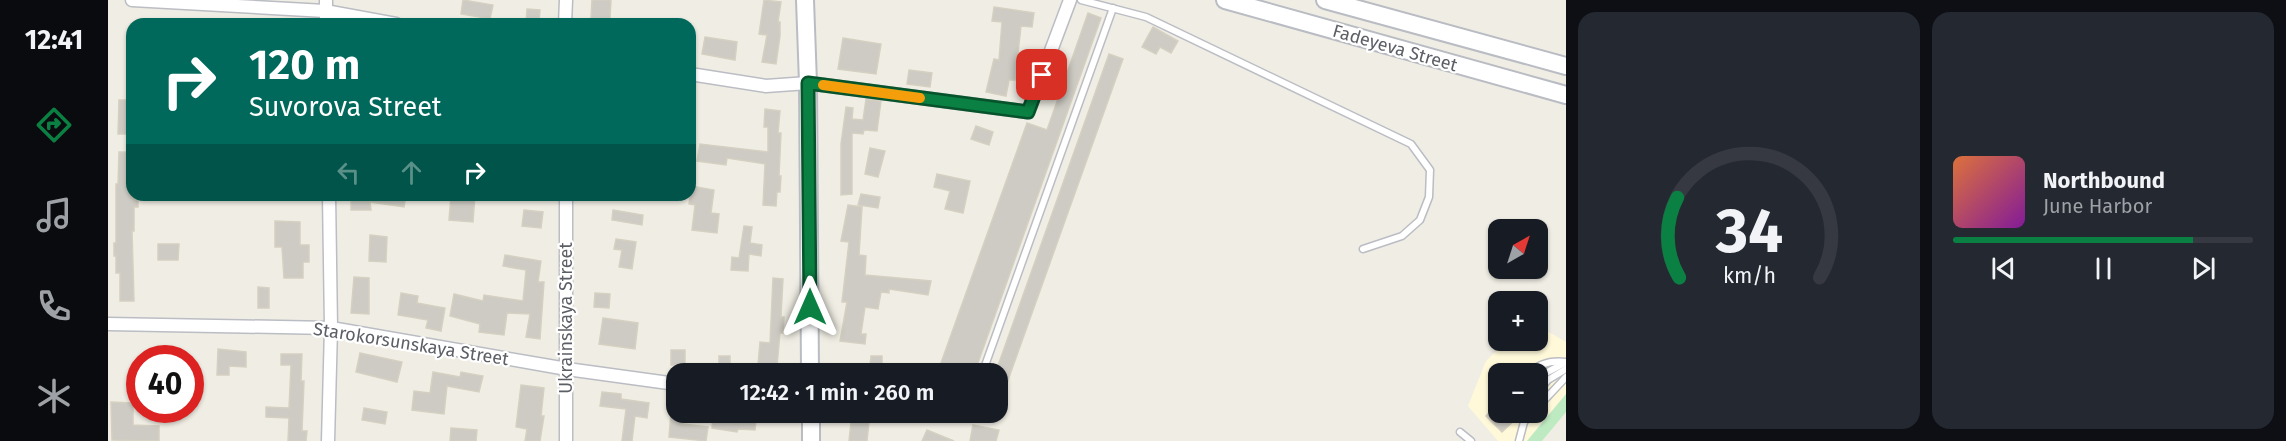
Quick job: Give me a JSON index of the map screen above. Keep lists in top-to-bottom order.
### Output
{
  "streets": {
    "main road": ["Fadeyeva Street"],
    "street": ["Ukrainskaya Street", "Starokorsunskaya Street"]
  },
  "crossings": [
    ["Ukrainskaya Street", "Starokorsunskaya Street"]
  ],
  "north": "top right",
  "page": {
    "tabs": "12:41",
    "turn": ["120 m", "Suvorova Street"],
    "song": ["Northbound", "June Harbor"],
    "map_buttons": ["+", "−"],
    "limit": "40",
    "trip": "12:42 · 1 min · 260 m",
    "gauge": ["34", "km/h"]
  }
}
